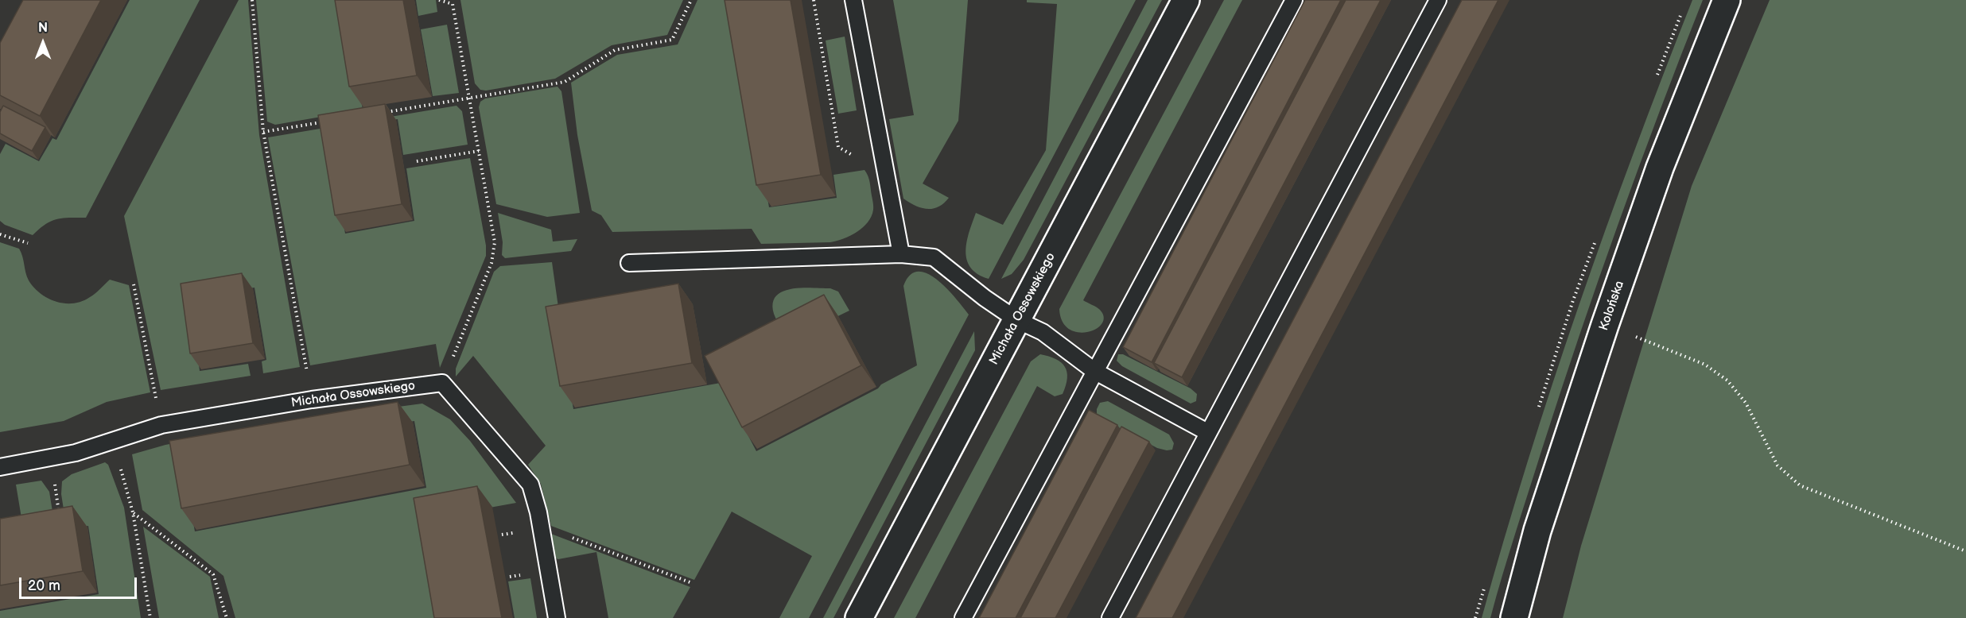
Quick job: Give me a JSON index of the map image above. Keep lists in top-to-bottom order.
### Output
{
  "streets": {
    "street": ["Kolońska", "Michała Ossowskiego"]
  },
  "scale_bar": "20 m",
  "north": "top"
}
